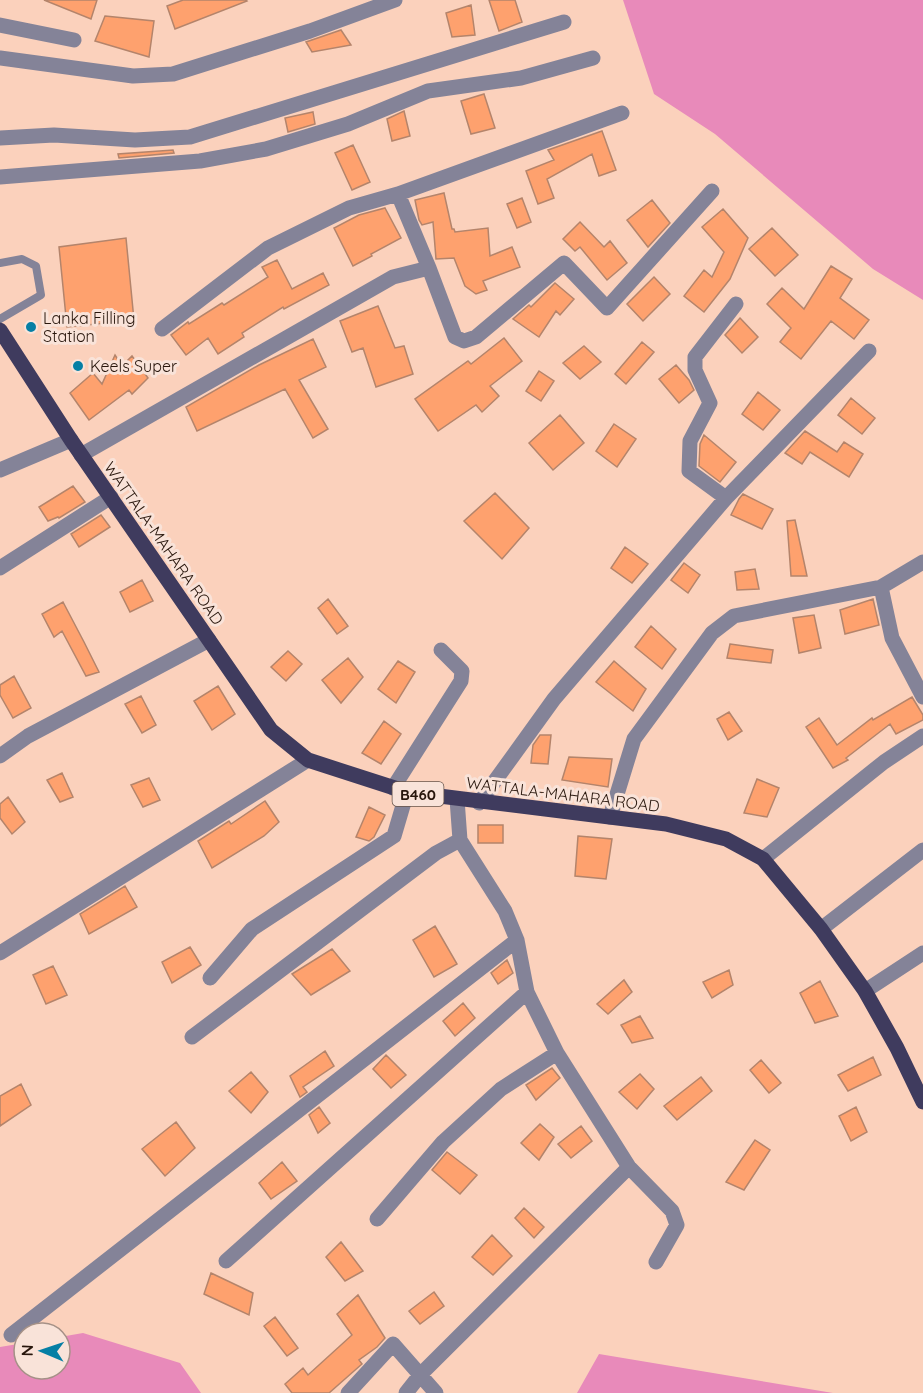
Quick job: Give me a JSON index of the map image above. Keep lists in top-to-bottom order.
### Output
{
  "streets": {
    "main road": ["WATTALA-MAHARA ROAD", "B460"]
  },
  "places": ["Lanka Filling Station", "Keels Super"],
  "north": "left"
}
